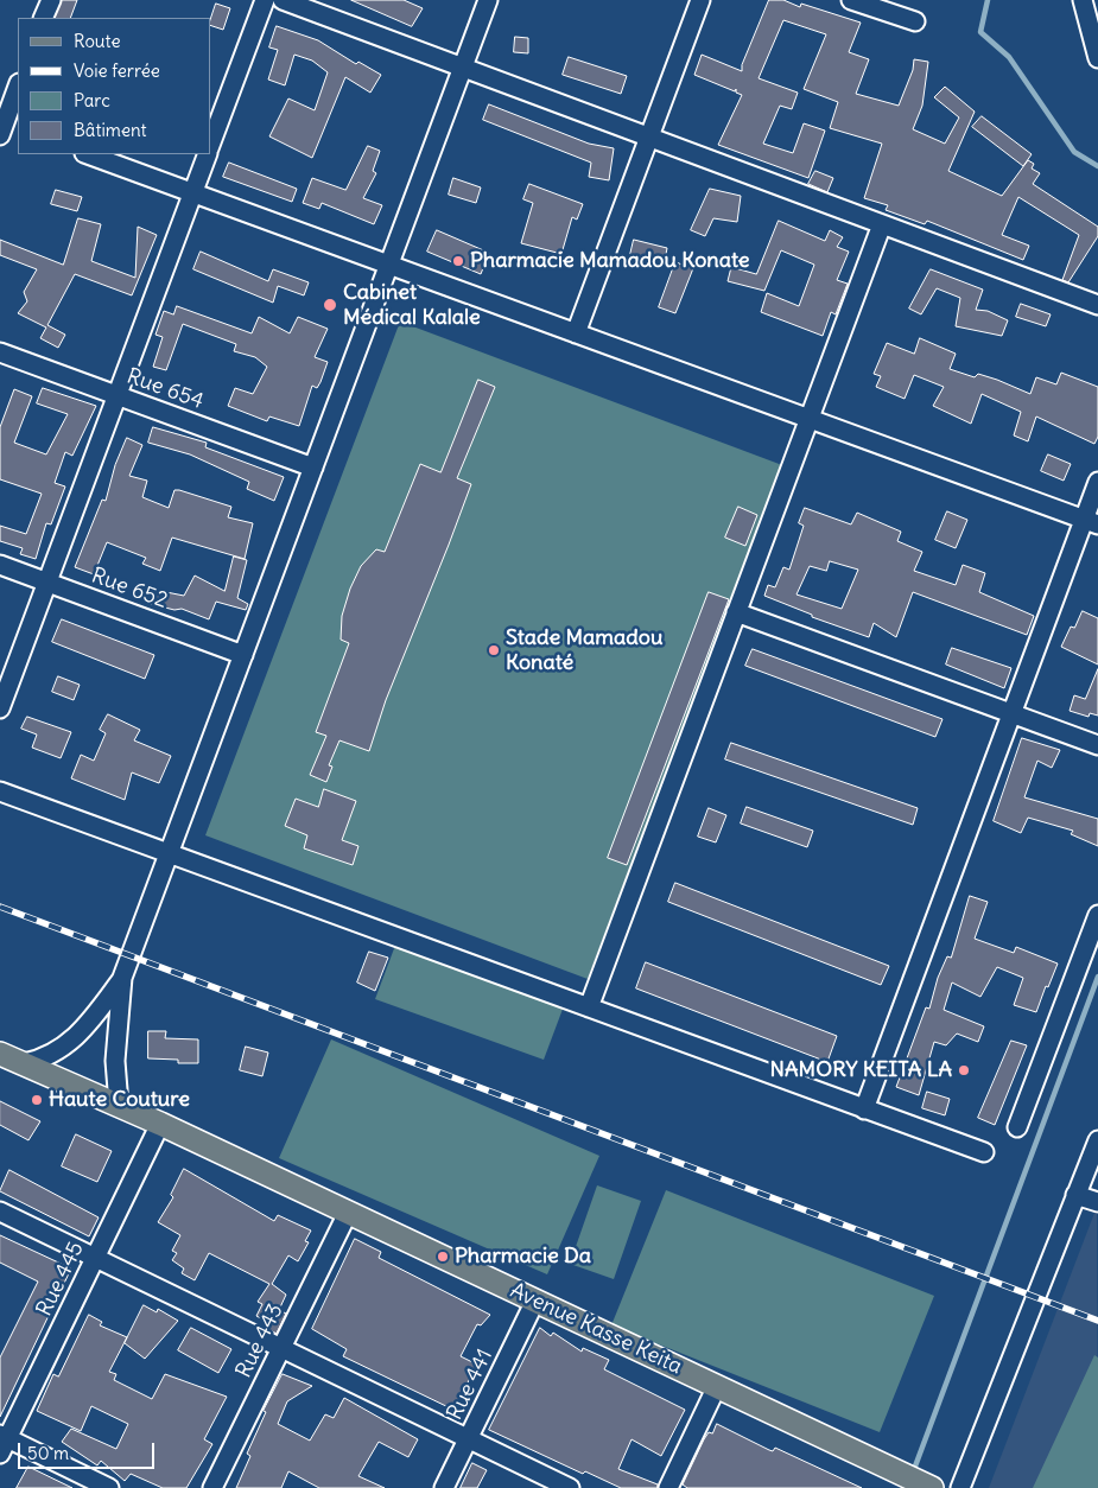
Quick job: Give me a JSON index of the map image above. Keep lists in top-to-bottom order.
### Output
{
  "streets": {
    "main road": ["Avenue Kasse Keita"],
    "street": [
      "Rue 654",
      "Rue 652",
      "Rue 445",
      "Rue 443",
      "Rue 441"
    ]
  },
  "crossings": [
    ["Rue 445", "Avenue Kasse Keita"],
    ["Avenue Kasse Keita", "Rue 443"],
    ["Avenue Kasse Keita", "Rue 441"]
  ],
  "places": [
    "Pharmacie Mamadou Konate",
    "Cabinet Médical Kalale",
    "Stade Mamadou Konaté",
    "NAMORY KEITA LA",
    "Haute Couture",
    "Pharmacie Da"
  ],
  "legend": [
    "Route",
    "Voie ferrée",
    "Parc",
    "Bâtiment"
  ],
  "scale_bar": "50 m"
}
